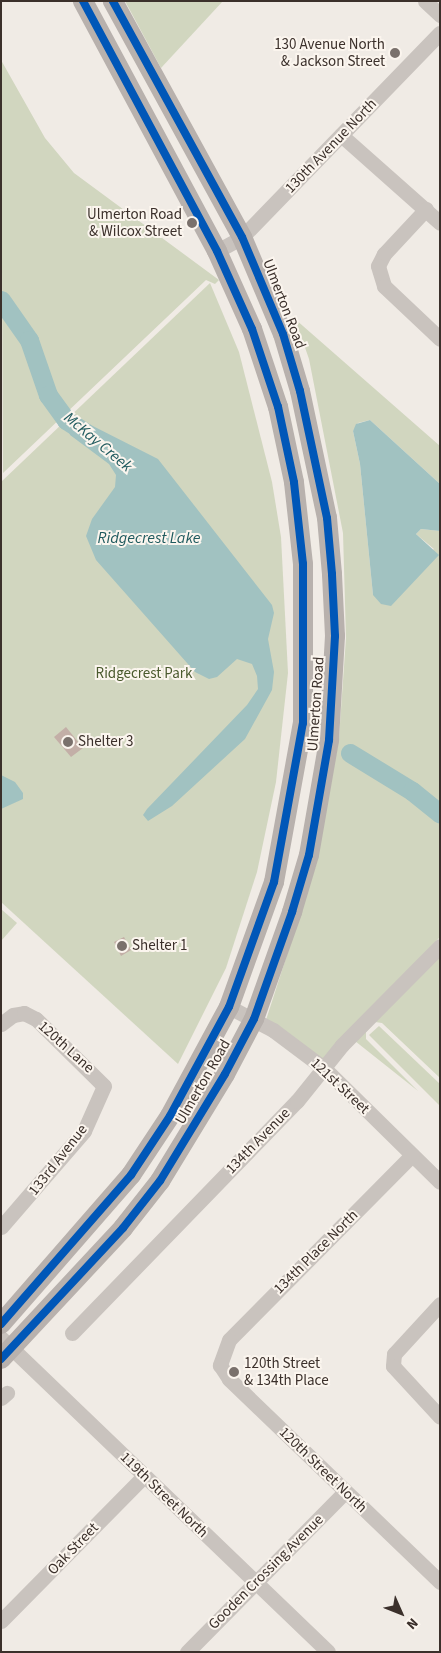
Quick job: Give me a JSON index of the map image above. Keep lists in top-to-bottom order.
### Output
{
  "streets": {
    "main road": ["Ulmerton Road"],
    "street": [
      "130th Avenue North",
      "120th Lane",
      "121st Street",
      "134th Avenue",
      "133rd Avenue",
      "134th Place North",
      "120th Street North",
      "119th Street North",
      "Oak Street",
      "Gooden Crossing Avenue"
    ]
  },
  "crossings": [
    ["130th Avenue North", "Ulmerton Road"],
    ["Ulmerton Road", "121st Street"],
    ["Ulmerton Road", "119th Street North"],
    ["120th Lane", "133rd Avenue"],
    ["121st Street", "134th Avenue"],
    ["121st Street", "134th Place North"],
    ["134th Place North", "120th Street North"],
    ["120th Street North", "Gooden Crossing Avenue"],
    ["119th Street North", "Oak Street"],
    ["119th Street North", "Gooden Crossing Avenue"]
  ],
  "water": ["McKay Creek", "Ridgecrest Lake"],
  "parks": ["Ridgecrest Park"],
  "places": [
    "130 Avenue North & Jackson Street",
    "Ulmerton Road & Wilcox Street",
    "Shelter 3",
    "Shelter 1",
    "120th Street & 134th Place"
  ],
  "north": "bottom right"
}
